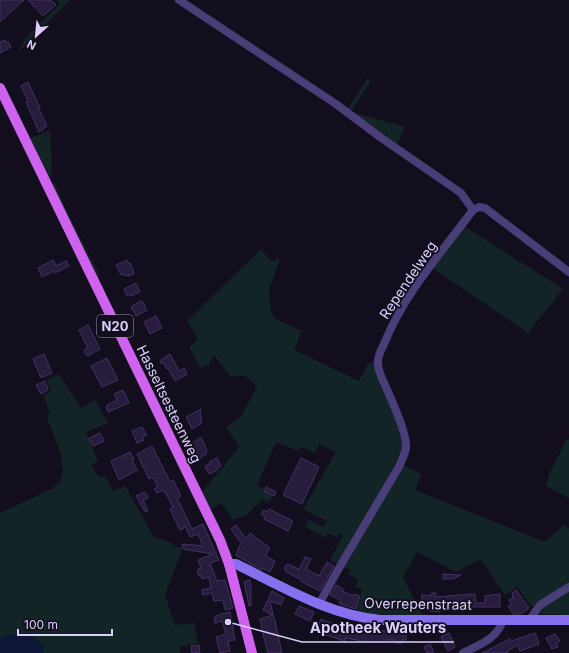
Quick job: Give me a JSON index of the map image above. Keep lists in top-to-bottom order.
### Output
{
  "streets": {
    "main road": ["N20", "Hasseltsesteenweg"],
    "street": ["Rependelweg", "Overrepenstraat"]
  },
  "crossings": [
    ["Rependelweg", "Overrepenstraat"],
    ["Hasseltsesteenweg", "Overrepenstraat"]
  ],
  "places": ["Apotheek Wauters"],
  "scale_bar": "100 m",
  "north": "bottom left"
}
